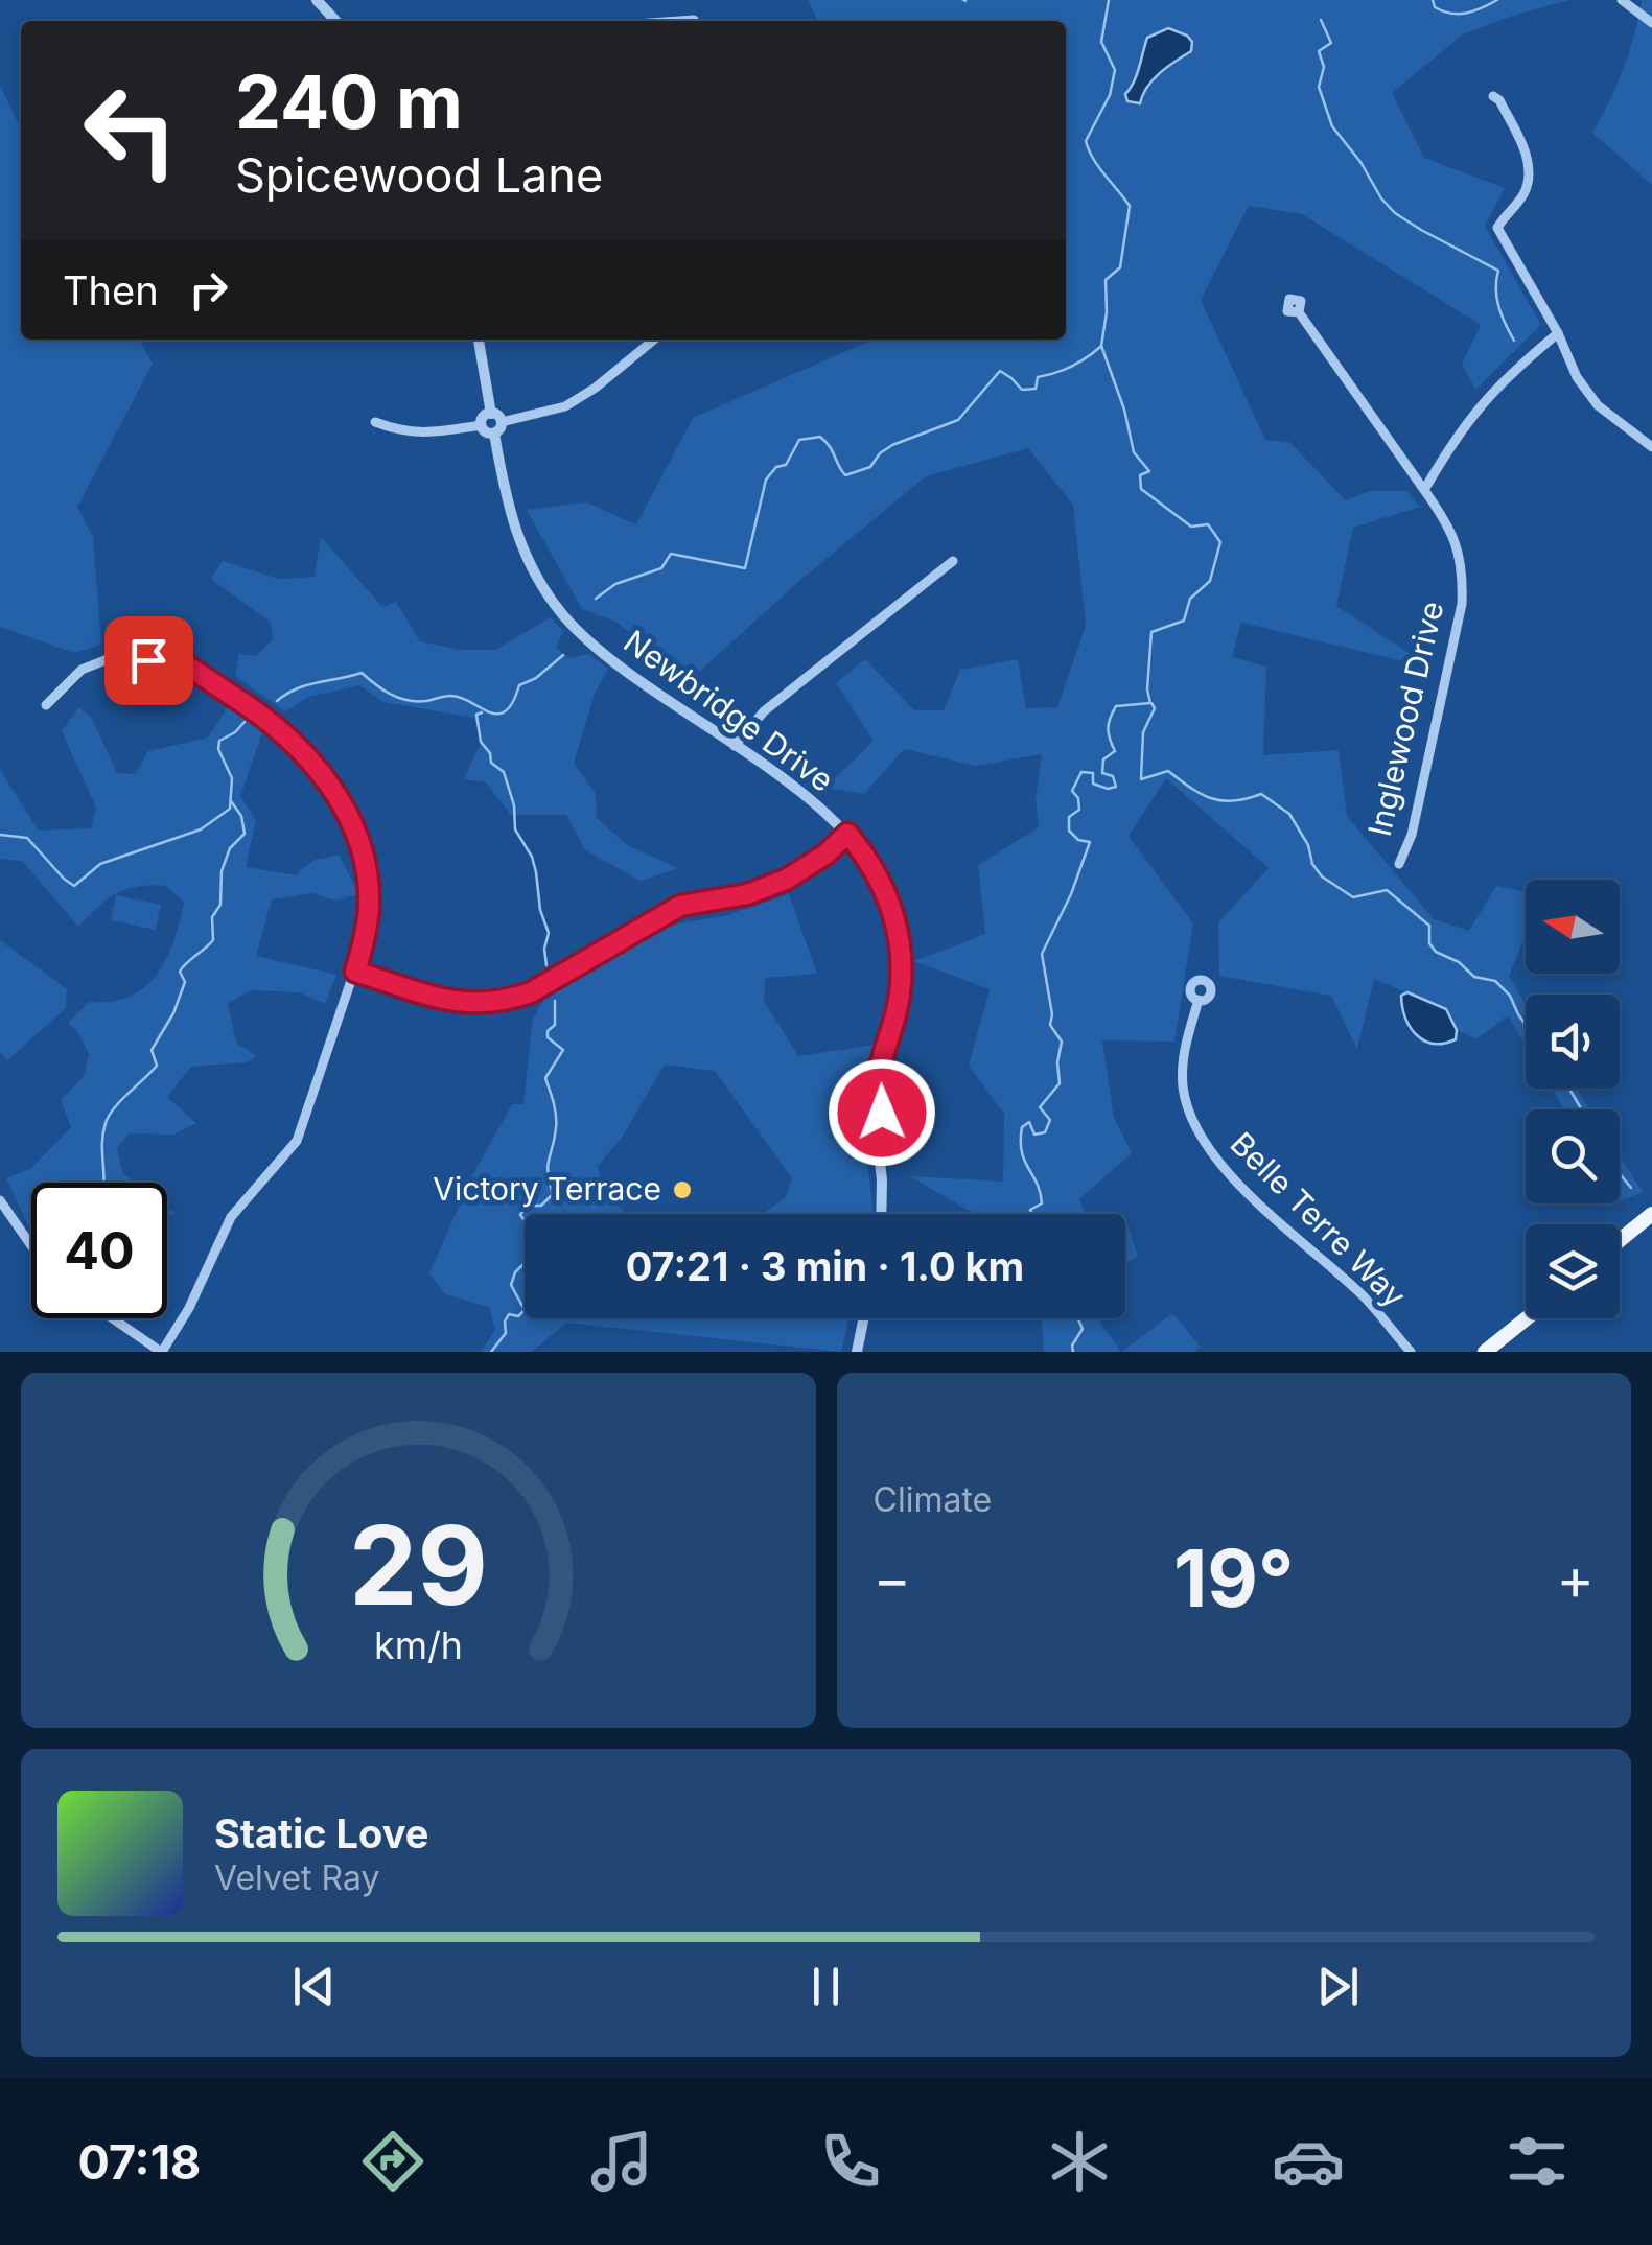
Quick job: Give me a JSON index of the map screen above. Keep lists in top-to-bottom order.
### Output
{
  "streets": {
    "street": ["Newbridge Drive", "Inglewood Drive", "Belle Terre Way"]
  },
  "places": ["Victory Terrace"],
  "north": "left",
  "page": {
    "turn": ["240 m", "Spicewood Lane"],
    "then": "Then",
    "limit": "40",
    "trip": "07:21 · 3 min · 1.0 km",
    "tile": "Climate",
    "heat": ["−", "19°", "+"],
    "song": ["Static Love", "Velvet Ray"],
    "tabs": "07:18",
    "gauge": ["29", "km/h"]
  }
}
